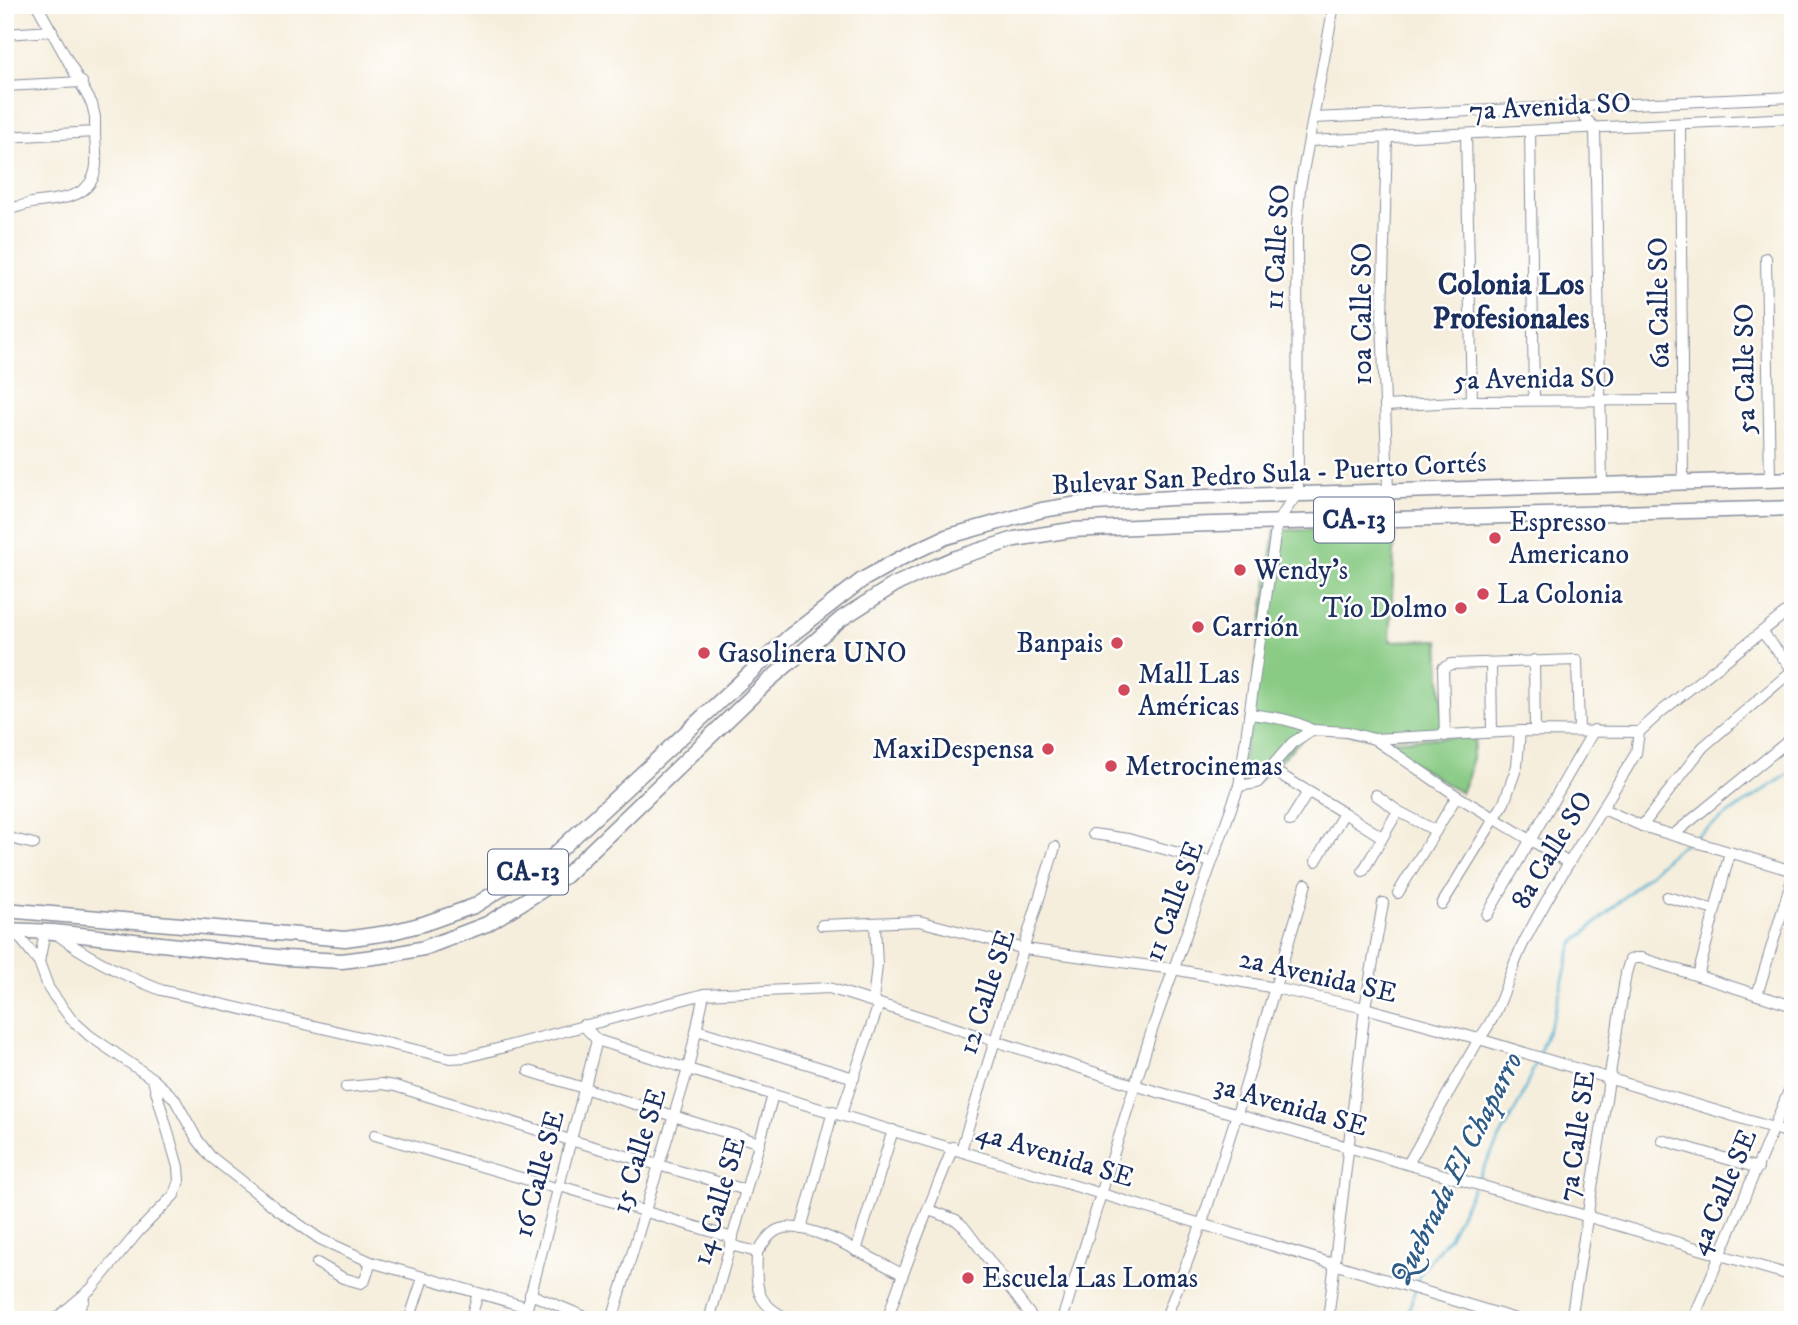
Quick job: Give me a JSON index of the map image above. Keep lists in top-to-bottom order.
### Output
{
  "streets": {
    "highway": ["Bulevar San Pedro Sula - Puerto Cortés", "CA-13"],
    "street": [
      "7a Avenida SO",
      "11 Calle SO",
      "6a Calle SO",
      "10a Calle SO",
      "5a Calle SO",
      "5a Avenida SO",
      "8a Calle SO",
      "11 Calle SE",
      "2a Avenida SE",
      "12 Calle SE",
      "3a Avenida SE",
      "7a Calle SE",
      "15 Calle SE",
      "4a Avenida SE",
      "16 Calle SE",
      "4a Calle SE",
      "14 Calle SE"
    ]
  },
  "crossings": [
    ["7a Avenida SO", "11 Calle SO"],
    ["7a Avenida SO", "6a Calle SO"],
    ["7a Avenida SO", "10a Calle SO"],
    ["11 Calle SO", "Bulevar San Pedro Sula - Puerto Cortés"],
    ["11 Calle SO", "11 Calle SE"],
    ["6a Calle SO", "5a Avenida SO"],
    ["6a Calle SO", "Bulevar San Pedro Sula - Puerto Cortés"],
    ["10a Calle SO", "5a Avenida SO"],
    ["10a Calle SO", "Bulevar San Pedro Sula - Puerto Cortés"],
    ["5a Calle SO", "Bulevar San Pedro Sula - Puerto Cortés"],
    ["Bulevar San Pedro Sula - Puerto Cortés", "11 Calle SE"],
    ["8a Calle SO", "2a Avenida SE"],
    ["8a Calle SO", "3a Avenida SE"],
    ["11 Calle SE", "2a Avenida SE"],
    ["11 Calle SE", "3a Avenida SE"],
    ["11 Calle SE", "4a Avenida SE"],
    ["2a Avenida SE", "12 Calle SE"],
    ["2a Avenida SE", "7a Calle SE"],
    ["2a Avenida SE", "4a Calle SE"],
    ["12 Calle SE", "3a Avenida SE"],
    ["12 Calle SE", "4a Avenida SE"],
    ["3a Avenida SE", "7a Calle SE"],
    ["3a Avenida SE", "15 Calle SE"],
    ["3a Avenida SE", "4a Calle SE"],
    ["15 Calle SE", "4a Avenida SE"],
    ["4a Avenida SE", "16 Calle SE"],
    ["4a Avenida SE", "14 Calle SE"]
  ],
  "districts": ["Colonia Los Profesionales"],
  "water": ["Quebrada El Chaparro"],
  "places": [
    "Espresso Americano",
    "Wendy's",
    "La Colonia",
    "Tío Dolmo",
    "Carrión",
    "Banpais",
    "Gasolinera UNO",
    "Mall Las Américas",
    "MaxiDespensa",
    "Metrocinemas",
    "Escuela Las Lomas"
  ]
}
